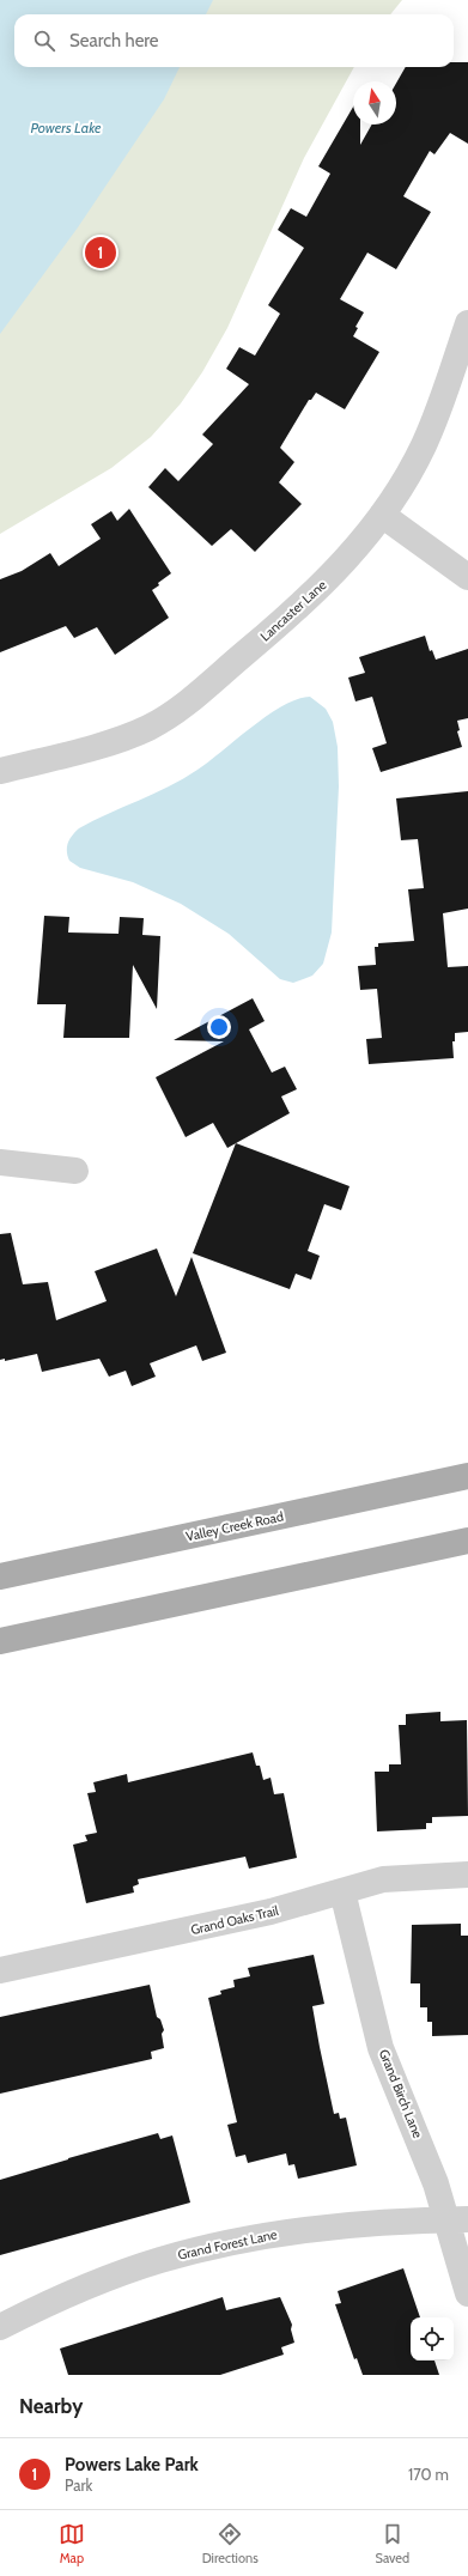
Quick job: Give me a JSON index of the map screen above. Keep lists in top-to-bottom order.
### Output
{
  "streets": {
    "main road": ["Valley Creek Road"],
    "street": [
      "Lancaster Lane",
      "Grand Oaks Trail",
      "Grand Birch Lane",
      "Grand Forest Lane"
    ]
  },
  "crossings": [
    ["Grand Oaks Trail", "Grand Birch Lane"],
    ["Grand Birch Lane", "Grand Forest Lane"]
  ],
  "water": ["Powers Lake"],
  "north": "top",
  "page": {
    "search": "Search here",
    "pins": "1",
    "heading": "Nearby",
    "list": [
      {
        "mark": "1",
        "name": "Powers Lake Park",
        "note": "Park",
        "value": "170 m"
      }
    ],
    "nav": ["Map", "Directions", "Saved"]
  }
}
